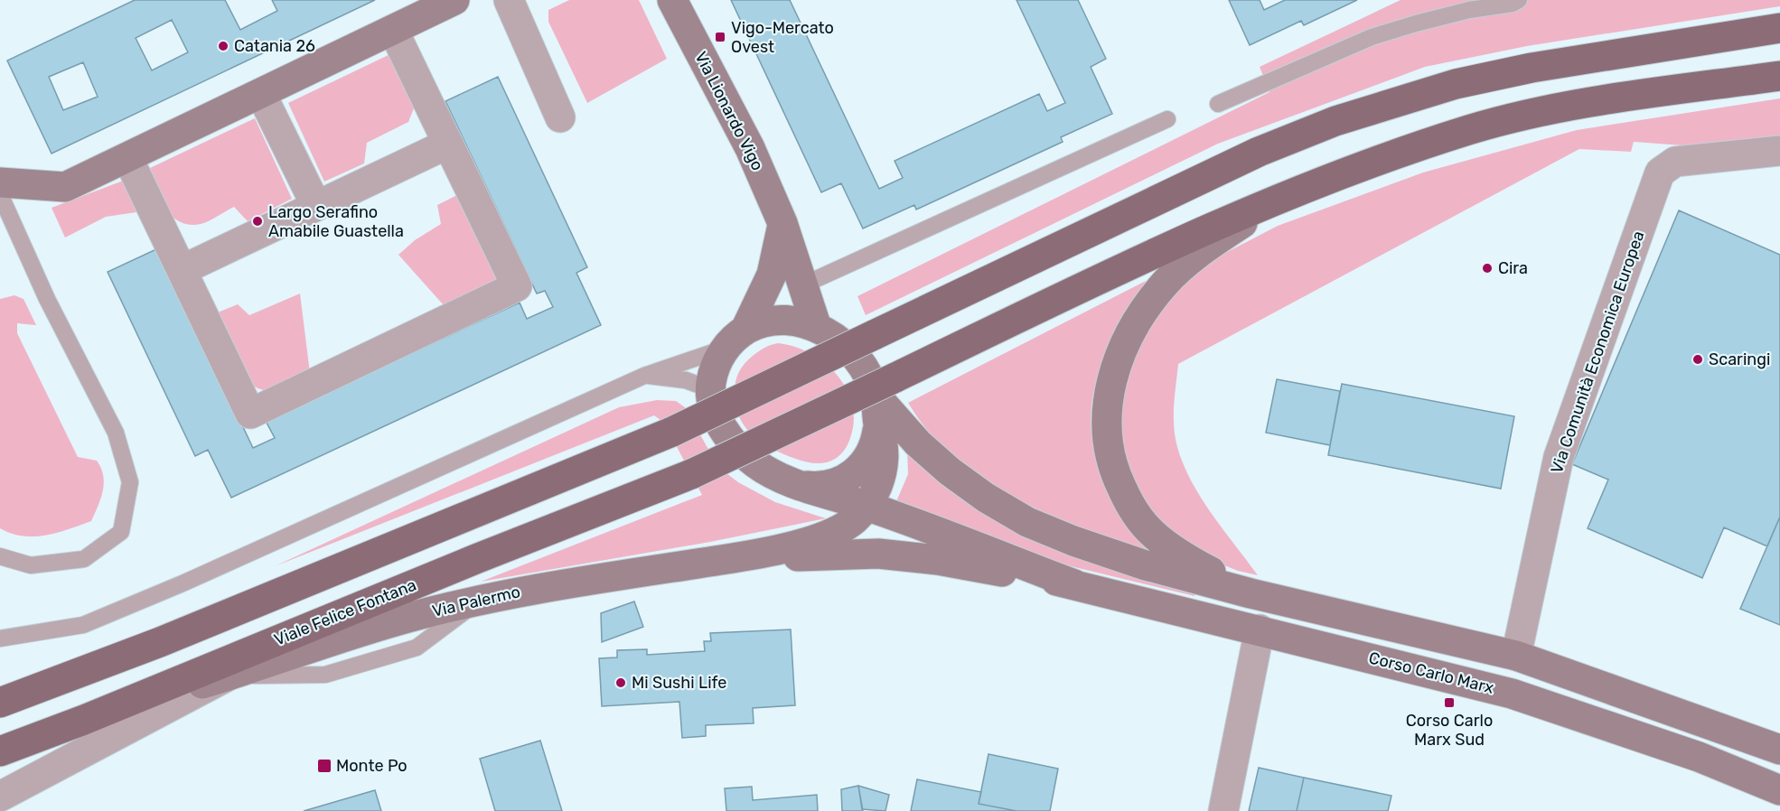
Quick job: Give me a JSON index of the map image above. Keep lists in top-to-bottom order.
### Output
{
  "streets": {
    "main road": [
      "Via Lionardo Vigo",
      "Via Palermo",
      "Viale Felice Fontana",
      "Corso Carlo Marx"
    ],
    "street": ["Via Comunità Economica Europea"]
  },
  "crossings": [
    ["Via Palermo", "Viale Felice Fontana"]
  ],
  "places": {
    "transit": ["Vigo-Mercato Ovest", "Corso Carlo Marx Sud", "Monte Po"],
    "other": [
      "Catania 26",
      "Largo Serafino Amabile Guastella",
      "Cira",
      "Scaringi",
      "Mi Sushi Life"
    ]
  }
}
